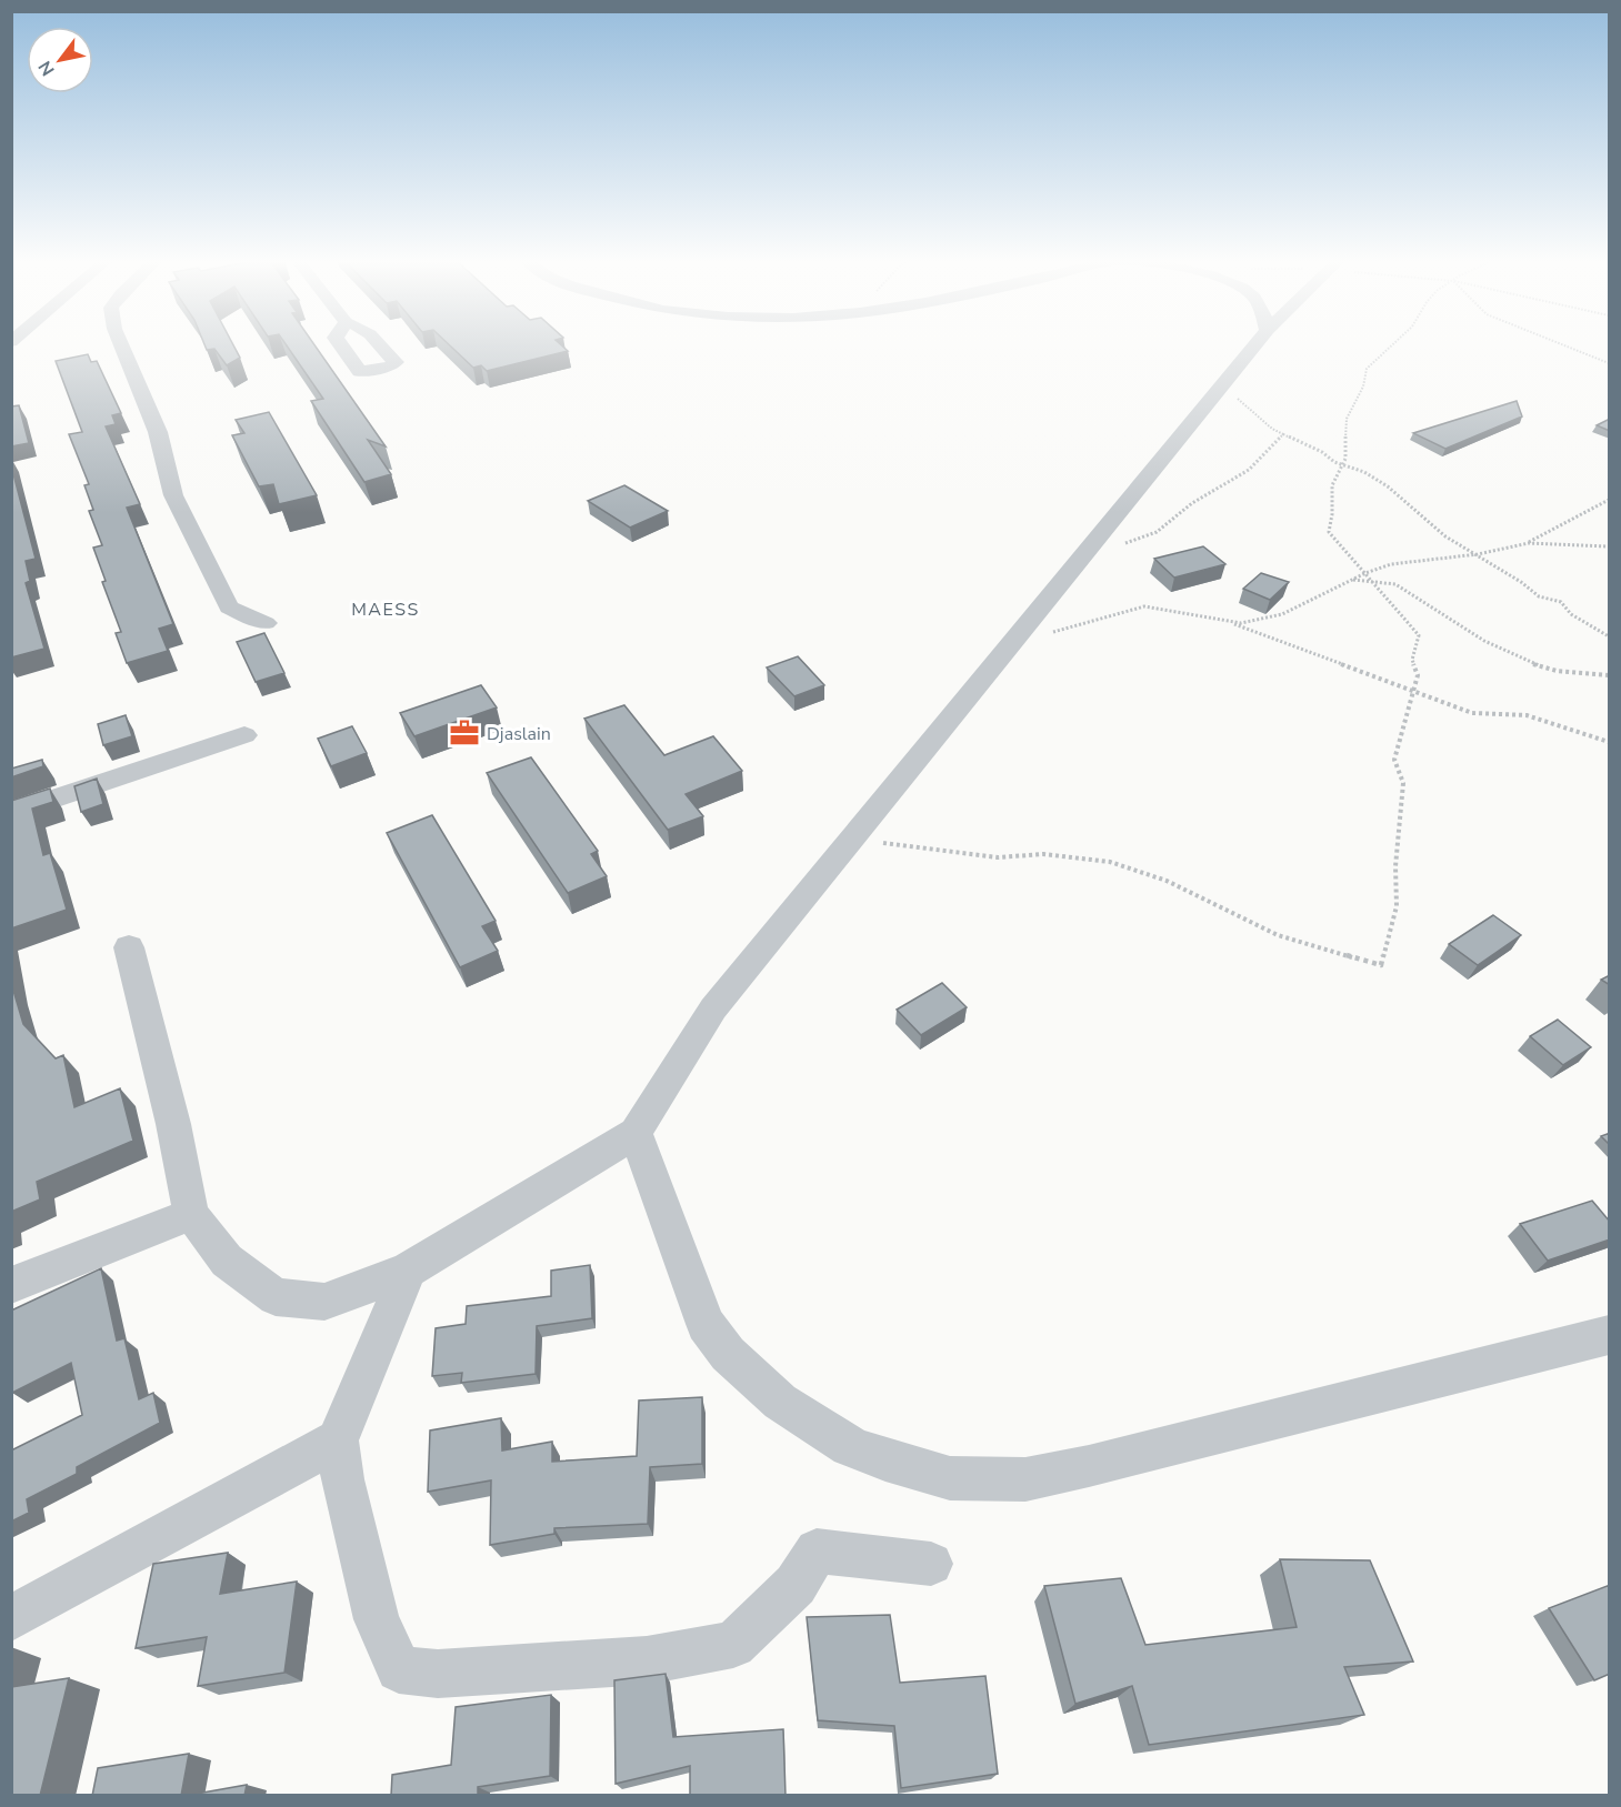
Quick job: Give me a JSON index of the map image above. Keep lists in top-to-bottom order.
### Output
{
  "districts": ["MAESS"],
  "places": {
    "office": ["Djaslain"]
  },
  "north": "bottom left"
}
